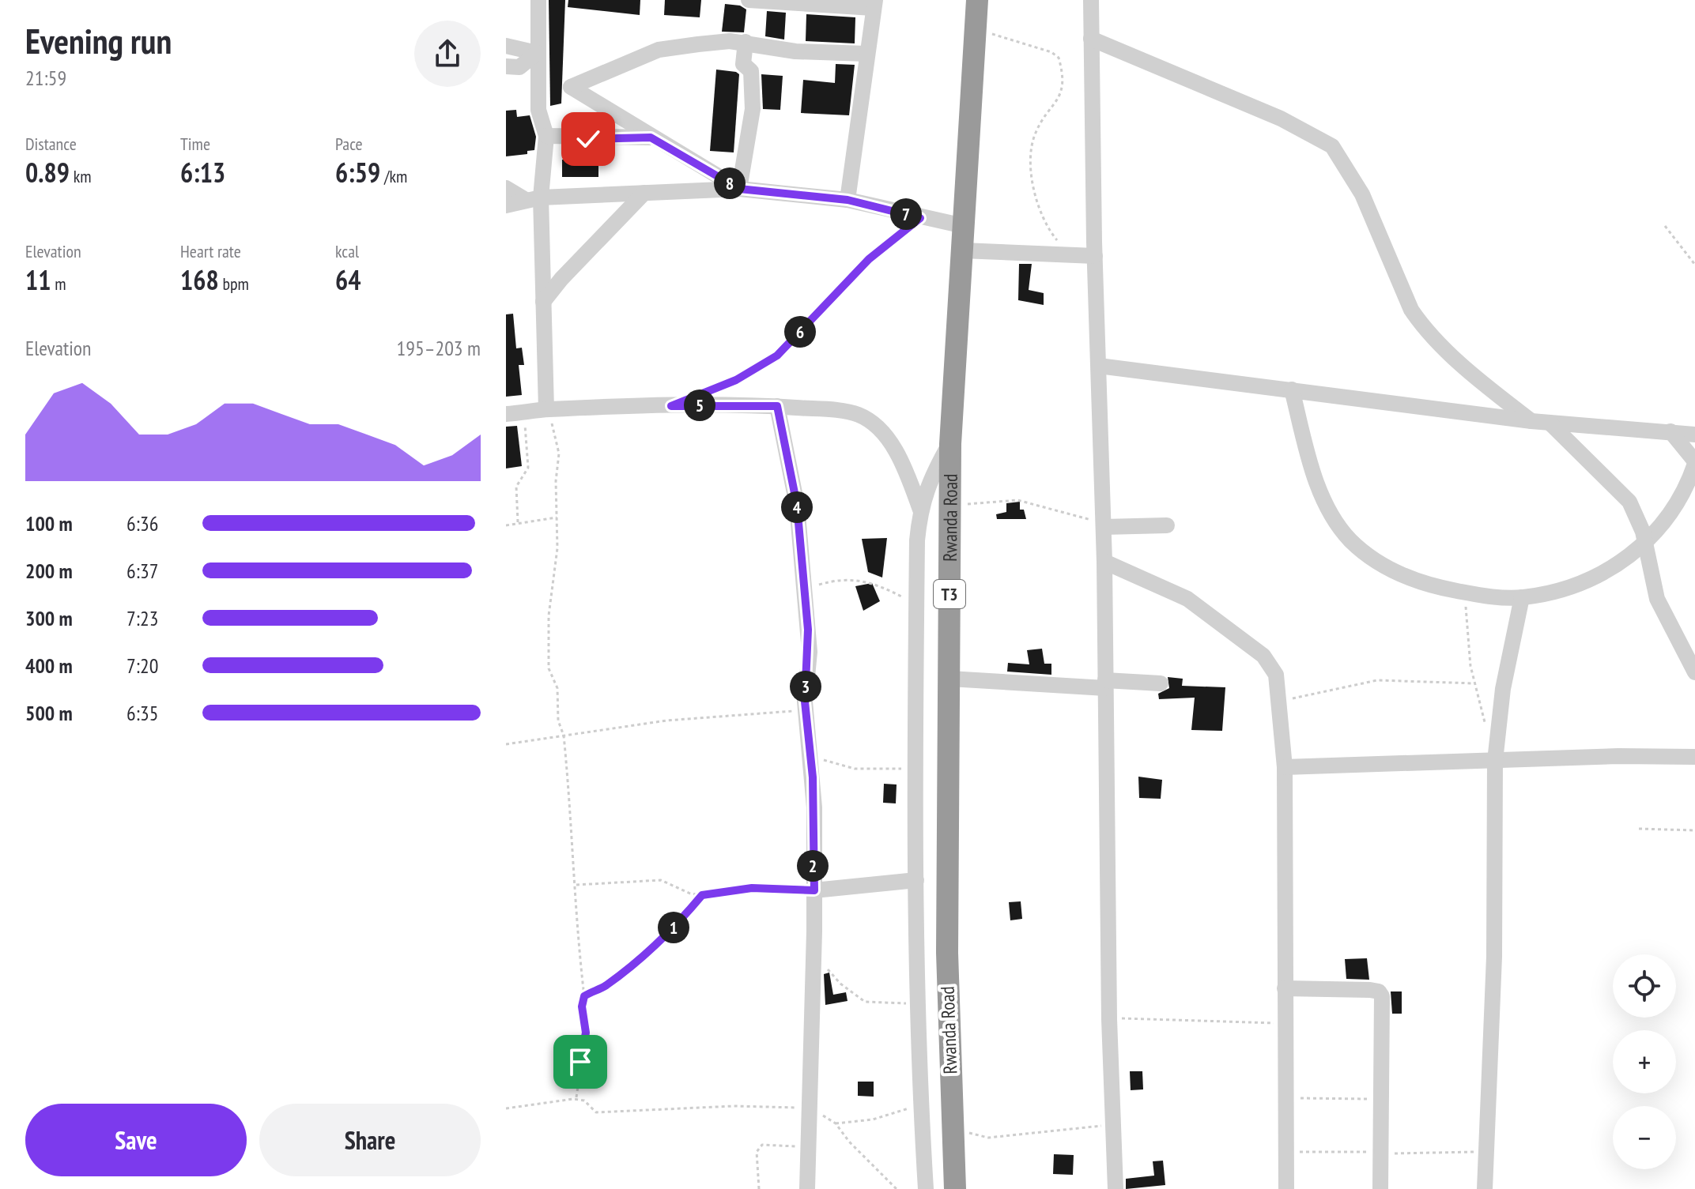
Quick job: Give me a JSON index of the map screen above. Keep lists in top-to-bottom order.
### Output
{
  "streets": {
    "highway": ["Rwanda Road", "T3"]
  },
  "page": {
    "heading": ["Evening run", "21:59"],
    "stats": [
      ["Distance", "0.89 km"],
      ["Time", "6:13"],
      ["Pace", "6:59 /km"],
      ["Elevation", "11 m"],
      ["Heart rate", "168 bpm"],
      ["kcal", "64"]
    ],
    "pins": [
      "8",
      "7",
      "6",
      "5",
      "4",
      "3",
      "2",
      "1"
    ],
    "chart": ["Elevation", "195–203 m"],
    "list": [
      {
        "name": "100 m",
        "note": "6:36"
      },
      {
        "name": "200 m",
        "note": "6:37"
      },
      {
        "name": "300 m",
        "note": "7:23"
      },
      {
        "name": "400 m",
        "note": "7:20"
      },
      {
        "name": "500 m",
        "note": "6:35"
      }
    ],
    "map_buttons": ["+", "−"],
    "buttons": ["Save", "Share"]
  }
}
